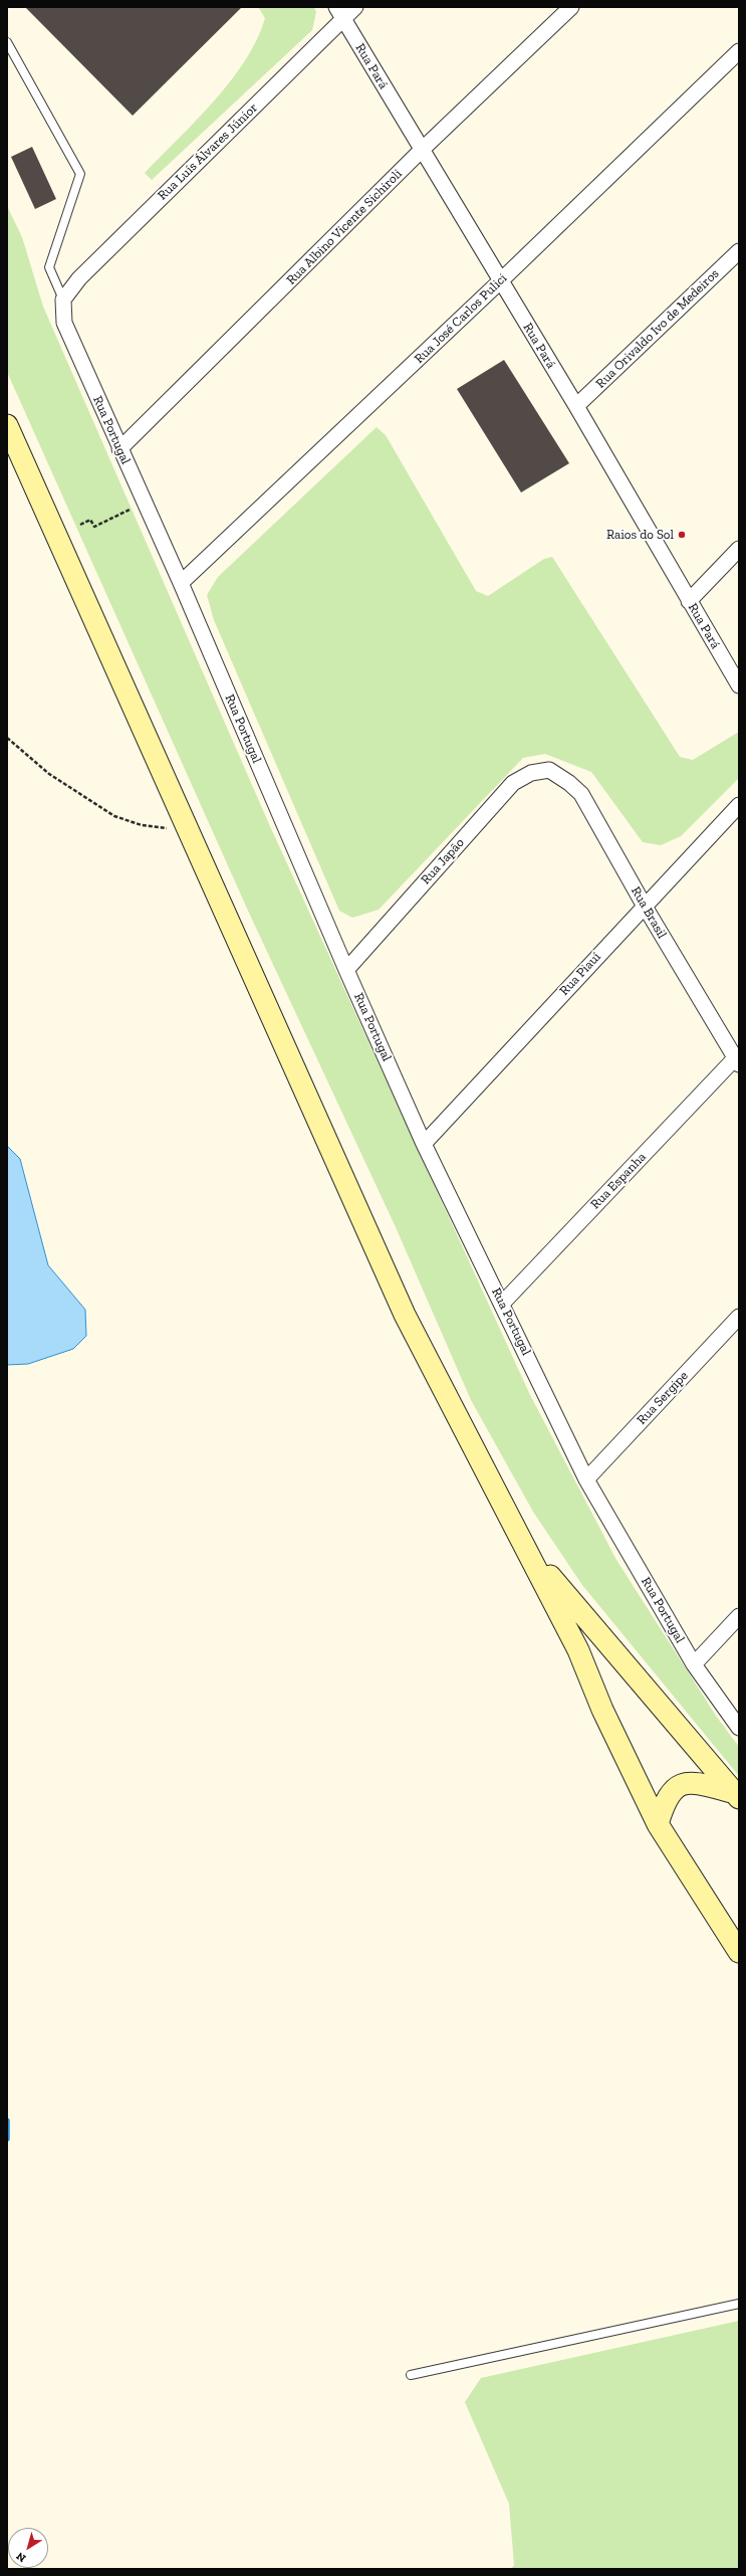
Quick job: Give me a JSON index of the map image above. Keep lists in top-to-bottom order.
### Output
{
  "streets": {
    "street": [
      "Rua Pará",
      "Rua Luís Álvares Júnior",
      "Rua Albino Vicente Sichiroli",
      "Rua José Carlos Pulici",
      "Rua Orivaldo Ivo de Medeiros",
      "Rua Portugal",
      "Rua Japão",
      "Rua Brasil",
      "Rua Piauí",
      "Rua Espanha",
      "Rua Sergipe"
    ]
  },
  "crossings": [
    ["Rua Pará", "Rua Luís Álvares Júnior"],
    ["Rua Pará", "Rua Albino Vicente Sichiroli"],
    ["Rua Pará", "Rua José Carlos Pulici"],
    ["Rua Pará", "Rua Orivaldo Ivo de Medeiros"],
    ["Rua Luís Álvares Júnior", "Rua Portugal"],
    ["Rua Albino Vicente Sichiroli", "Rua Portugal"],
    ["Rua José Carlos Pulici", "Rua Portugal"],
    ["Rua Portugal", "Rua Japão"],
    ["Rua Portugal", "Rua Piauí"],
    ["Rua Portugal", "Rua Espanha"],
    ["Rua Portugal", "Rua Sergipe"],
    ["Rua Japão", "Rua Brasil"],
    ["Rua Brasil", "Rua Piauí"],
    ["Rua Brasil", "Rua Espanha"]
  ],
  "places": ["Raios do Sol"],
  "north": "bottom left"
}
